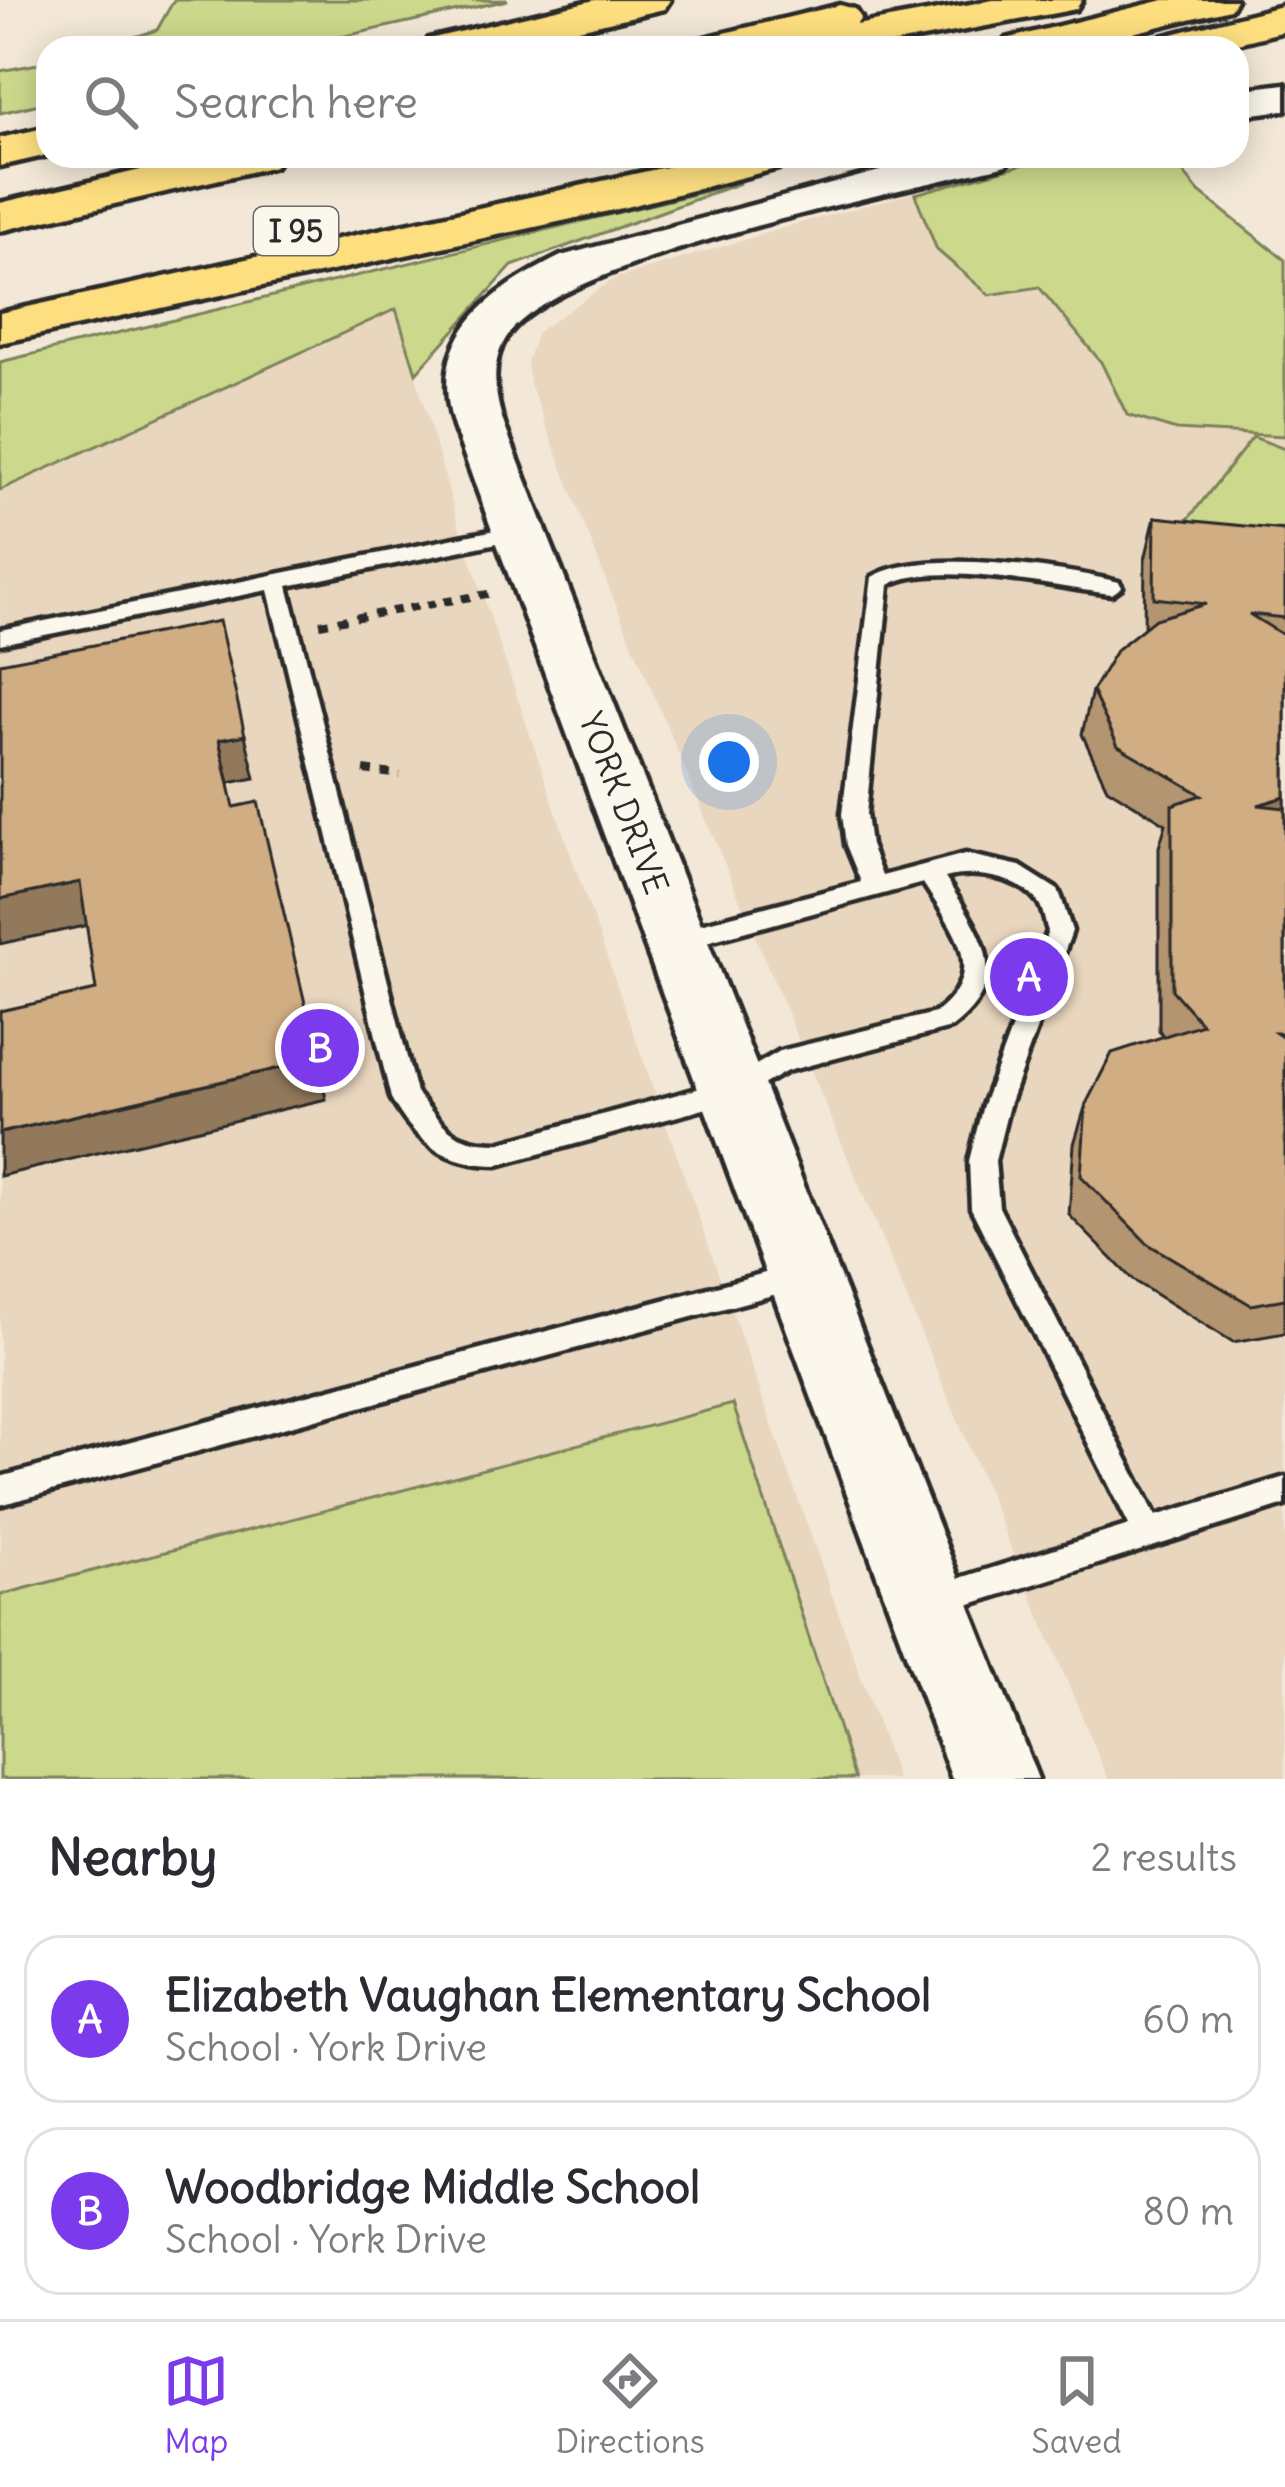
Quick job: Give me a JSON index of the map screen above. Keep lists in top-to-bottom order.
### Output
{
  "streets": {
    "highway": ["I 95"],
    "street": ["YORK DRIVE"]
  },
  "page": {
    "search": "Search here",
    "pins": ["A", "B"],
    "heading": ["Nearby", "2 results"],
    "list": [
      {
        "mark": "A",
        "name": "Elizabeth Vaughan Elementary School",
        "note": "School · York Drive",
        "value": "60 m"
      },
      {
        "mark": "B",
        "name": "Woodbridge Middle School",
        "note": "School · York Drive",
        "value": "80 m"
      }
    ],
    "nav": ["Map", "Directions", "Saved"]
  }
}
